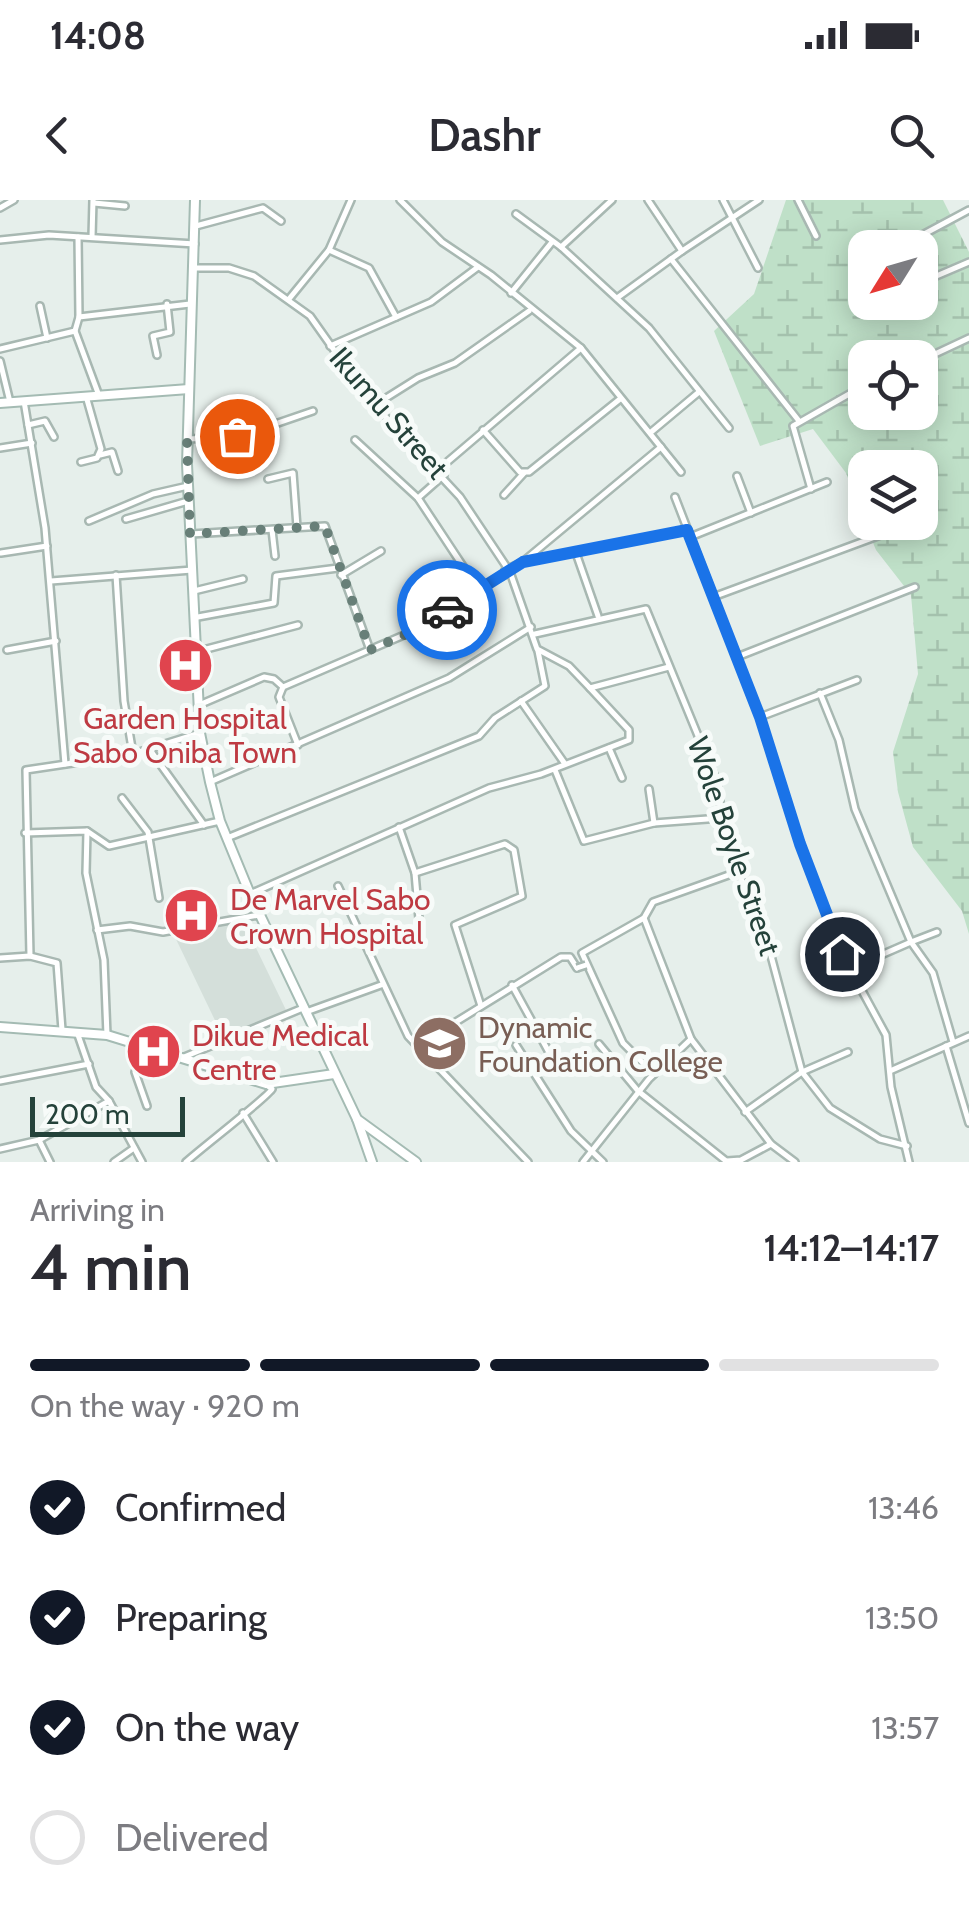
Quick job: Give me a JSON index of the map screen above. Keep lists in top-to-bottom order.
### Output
{
  "streets": {
    "street": ["Ikumu Street", "Wole Boyle Street"]
  },
  "crossings": [
    ["Ikumu Street", "Wole Boyle Street"]
  ],
  "places": {
    "hospital": ["Garden Hospital Sabo Oniba Town", "De Marvel Sabo Crown Hospital", "Dikue Medical Centre"],
    "school or university": ["Dynamic Foundation College"]
  },
  "scale_bar": "200 m",
  "north": "bottom left",
  "page": {
    "status": "14:08",
    "header": "Dashr",
    "scale": "200 m",
    "heading": ["4 min", "Arriving in", "14:12–14:17"],
    "bar": "On the way · 920 m",
    "list": [
      ["Confirmed", "13:46"],
      ["Preparing", "13:50"],
      ["On the way", "13:57"],
      "Delivered"
    ]
  }
}
